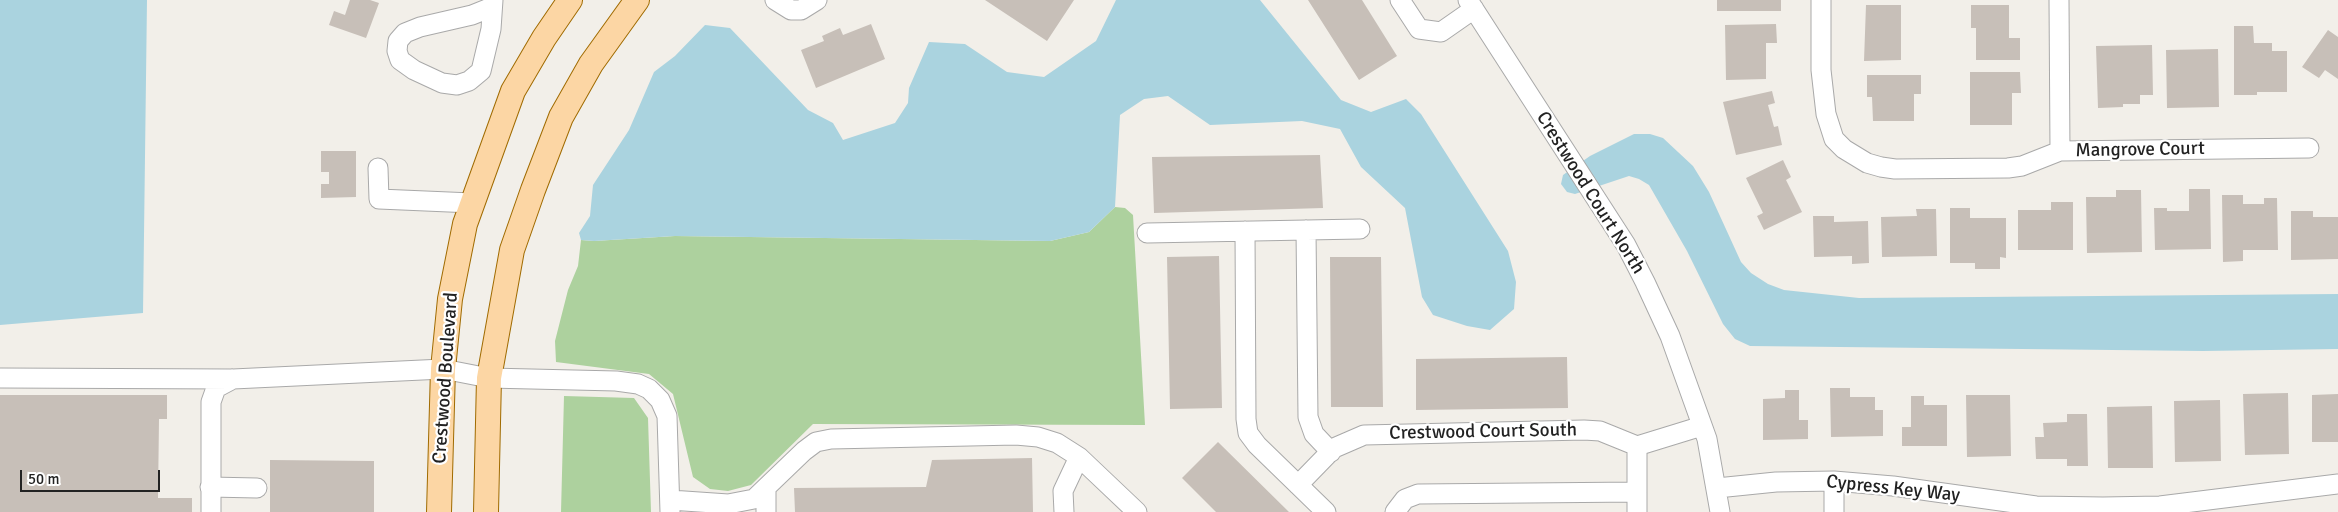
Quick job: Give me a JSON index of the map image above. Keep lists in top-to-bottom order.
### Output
{
  "streets": {
    "main road": ["Crestwood Boulevard"],
    "street": [
      "Mangrove Court",
      "Crestwood Court North",
      "Crestwood Court South",
      "Cypress Key Way"
    ]
  },
  "crossings": [
    ["Crestwood Court North", "Cypress Key Way"]
  ],
  "scale_bar": "50 m"
}
